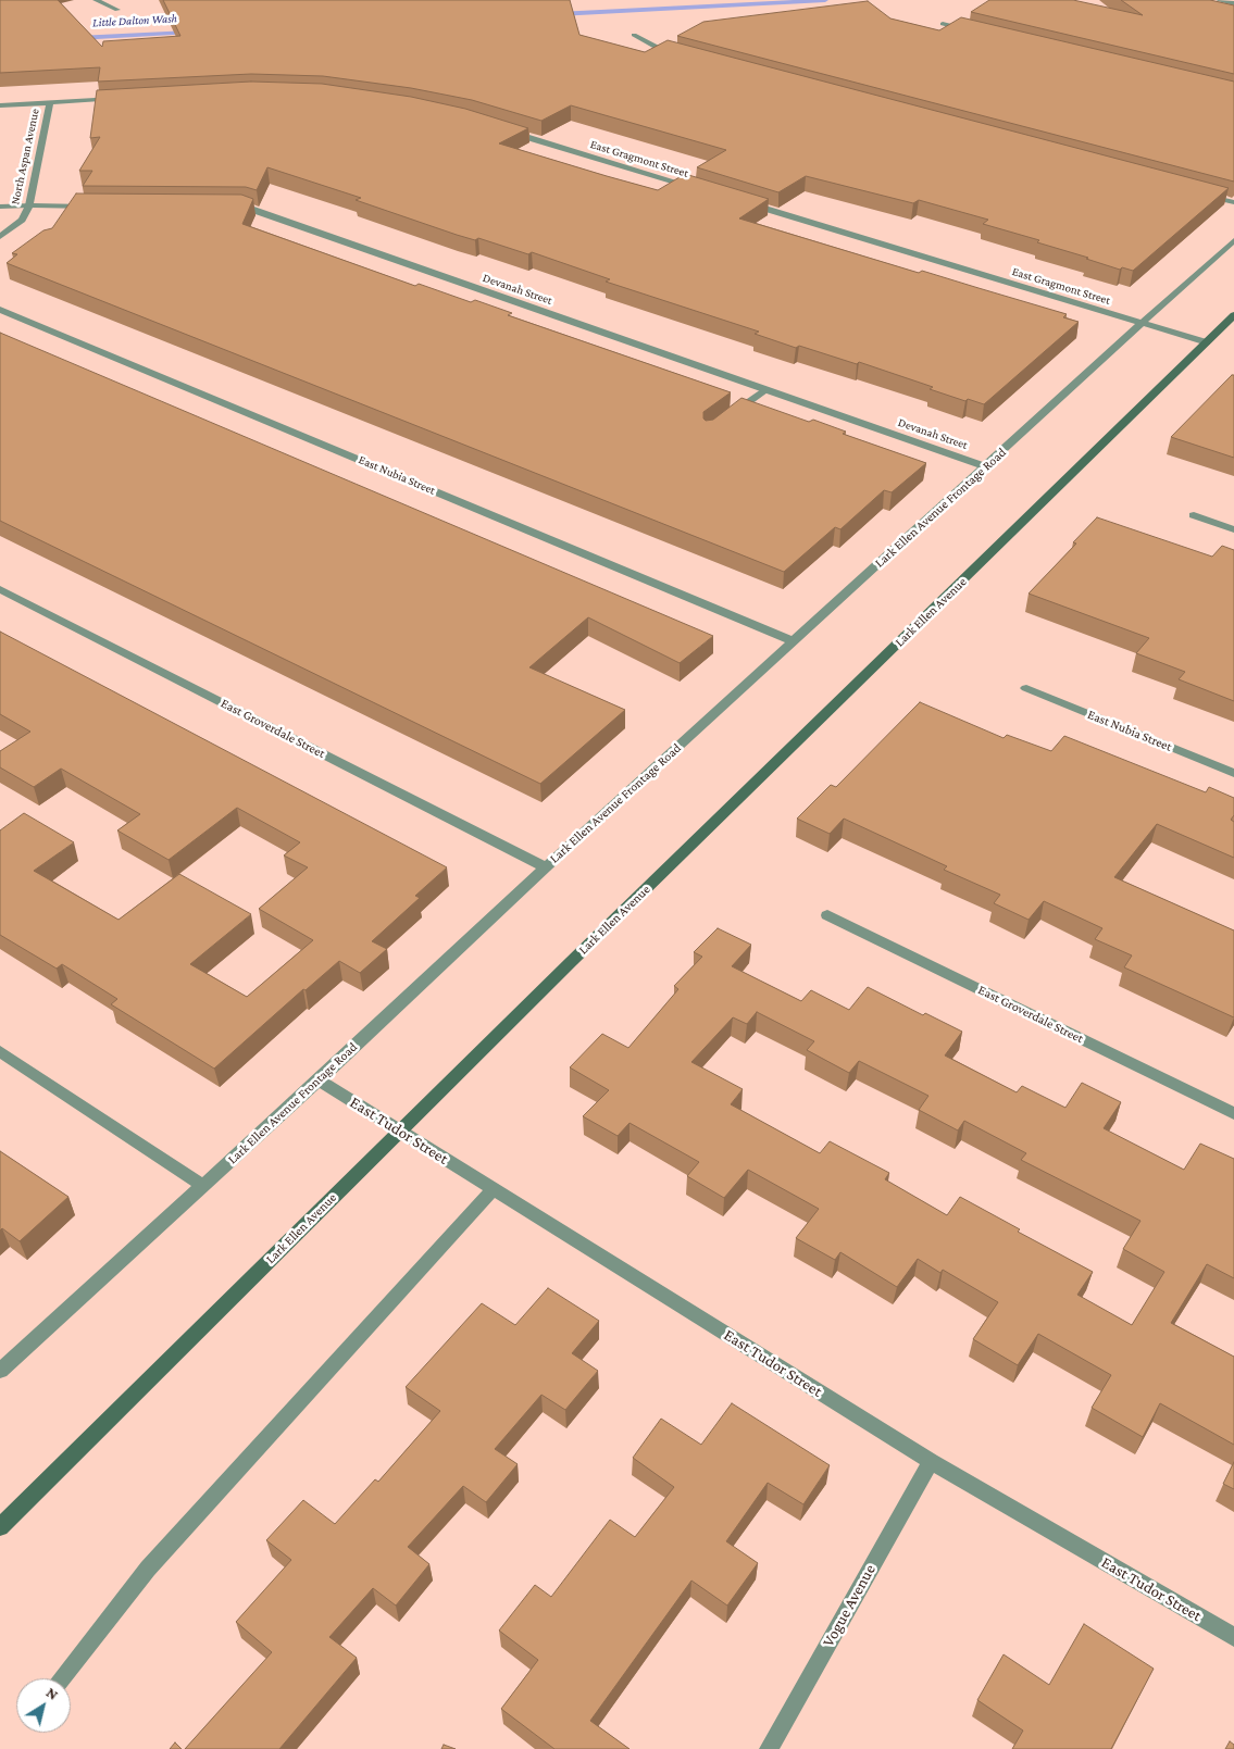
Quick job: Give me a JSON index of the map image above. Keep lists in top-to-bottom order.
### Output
{
  "streets": {
    "street": [
      "North Aspan Avenue",
      "East Gragmont Street",
      "Devanah Street",
      "East Nubia Street",
      "Lark Ellen Avenue Frontage Road",
      "Lark Ellen Avenue",
      "East Groverdale Street",
      "East Tudor Street",
      "Vogue Avenue"
    ]
  },
  "crossings": [
    ["East Gragmont Street", "Lark Ellen Avenue Frontage Road"],
    ["East Gragmont Street", "Lark Ellen Avenue"],
    ["Devanah Street", "Lark Ellen Avenue Frontage Road"],
    ["East Nubia Street", "Lark Ellen Avenue Frontage Road"],
    ["Lark Ellen Avenue Frontage Road", "East Groverdale Street"],
    ["Lark Ellen Avenue Frontage Road", "East Tudor Street"],
    ["Lark Ellen Avenue", "East Tudor Street"],
    ["East Tudor Street", "Vogue Avenue"]
  ],
  "water": ["Little Dalton Wash"],
  "north": "top right"
}
